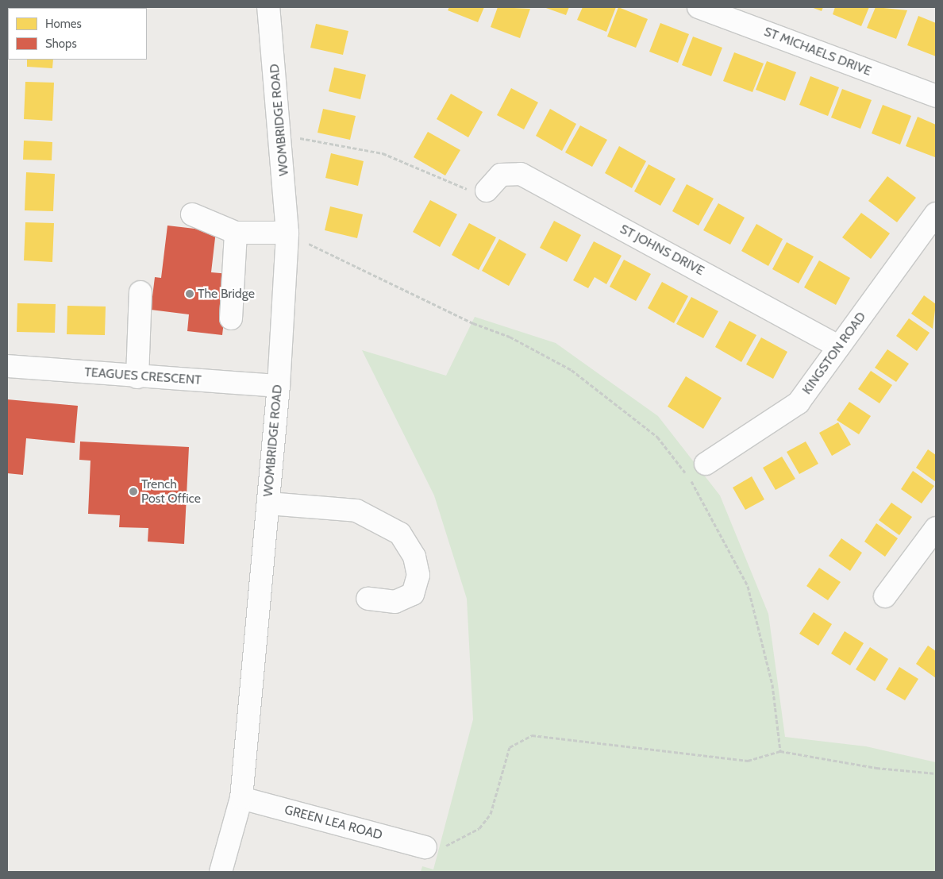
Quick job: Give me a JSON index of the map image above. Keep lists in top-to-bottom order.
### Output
{
  "streets": {
    "street": [
      "ST MICHAELS DRIVE",
      "WOMBRIDGE ROAD",
      "ST JOHNS DRIVE",
      "KINGSTON ROAD",
      "TEAGUES CRESCENT",
      "GREEN LEA ROAD"
    ]
  },
  "crossings": [
    ["WOMBRIDGE ROAD", "TEAGUES CRESCENT"],
    ["WOMBRIDGE ROAD", "GREEN LEA ROAD"],
    ["ST JOHNS DRIVE", "KINGSTON ROAD"]
  ],
  "places": ["The Bridge", "Trench Post Office"],
  "legend": ["Homes", "Shops"]
}
